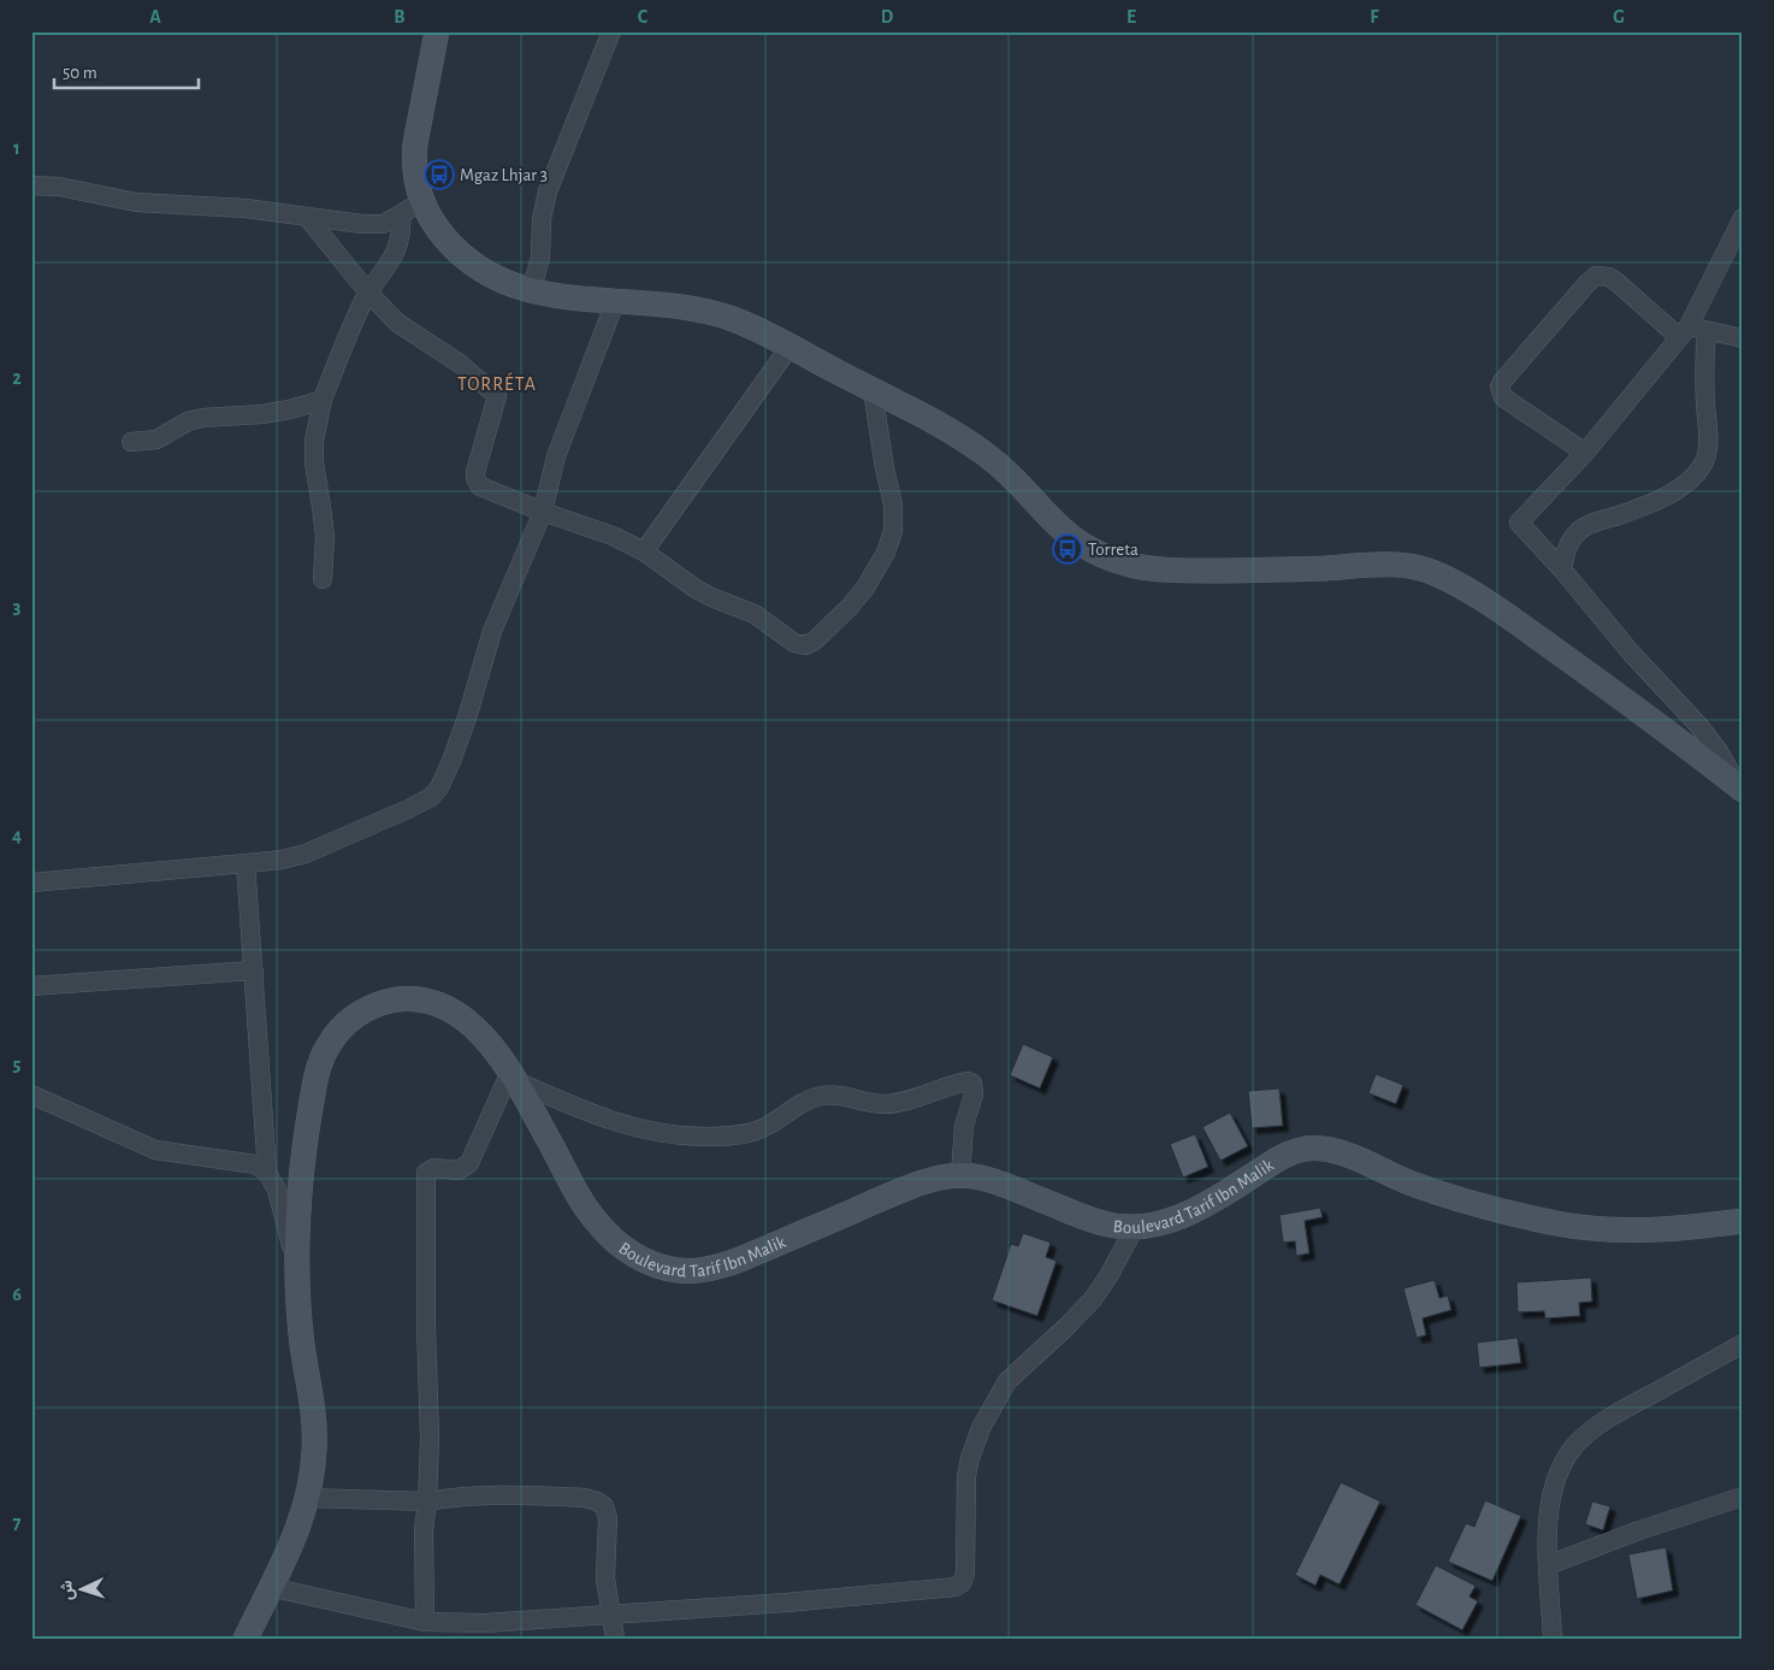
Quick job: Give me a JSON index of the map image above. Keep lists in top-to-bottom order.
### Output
{
  "streets": {
    "street": ["Boulevard Tarif Ibn Malik"]
  },
  "districts": ["TORRÉTA"],
  "places": {
    "bus stop": ["Mgaz Lhjar 3", "Torreta"]
  },
  "scale_bar": "50 m",
  "north": "left",
  "grid": {
    "columns": [
      "A",
      "B",
      "C",
      "D",
      "E",
      "F",
      "G"
    ],
    "rows": [
      "1",
      "2",
      "3",
      "4",
      "5",
      "6",
      "7"
    ]
  }
}
